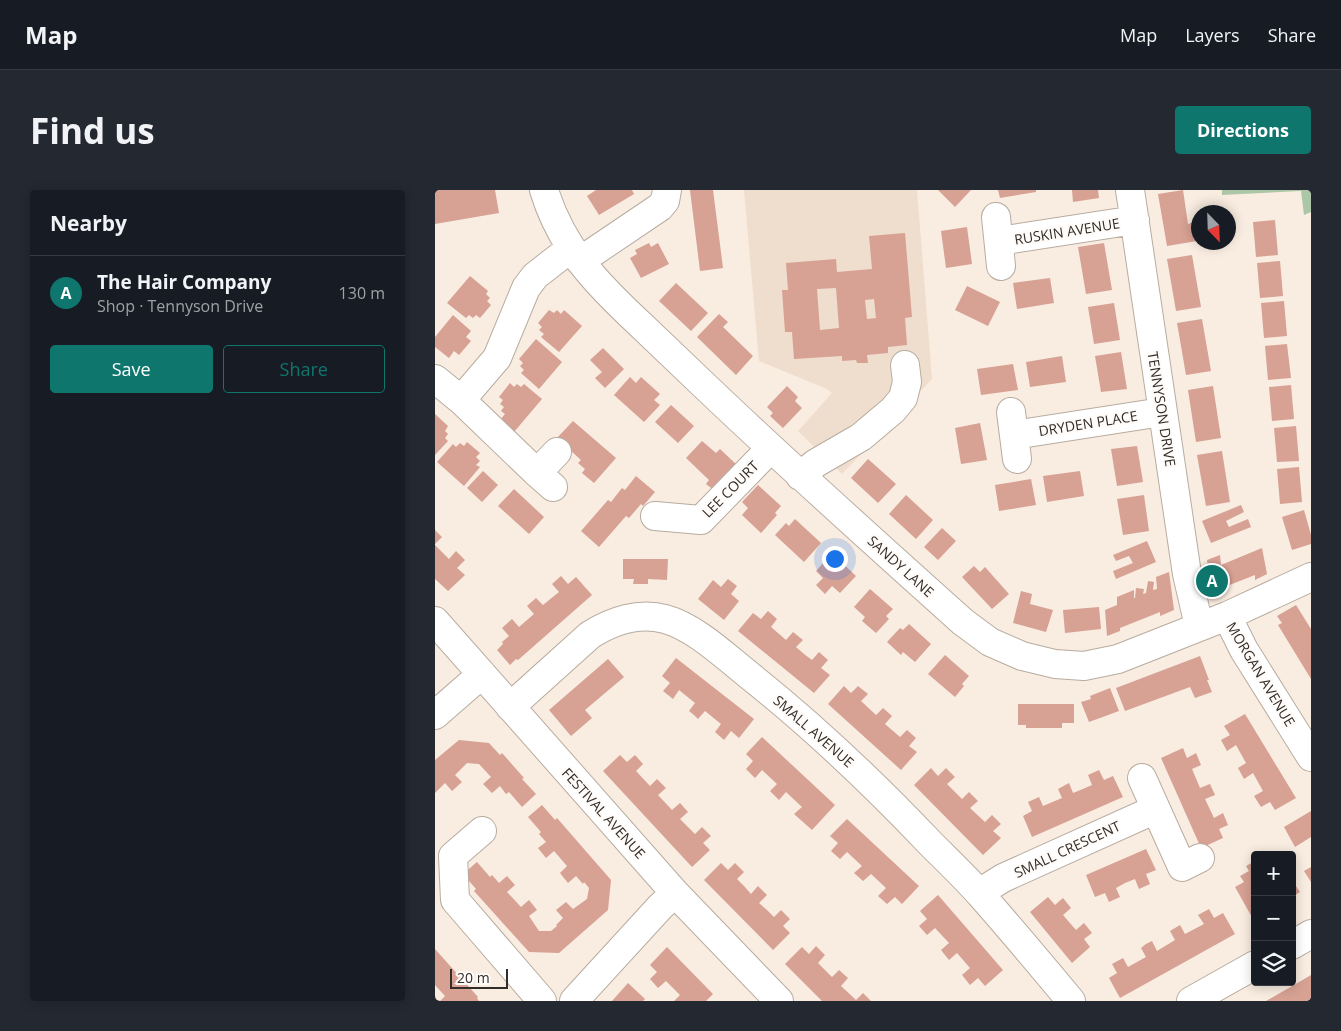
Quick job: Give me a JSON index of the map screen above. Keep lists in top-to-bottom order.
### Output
{
  "streets": {
    "street": [
      "RUSKIN AVENUE",
      "TENNYSON DRIVE",
      "DRYDEN PLACE",
      "LEE COURT",
      "SANDY LANE",
      "MORGAN AVENUE",
      "SMALL AVENUE",
      "FESTIVAL AVENUE",
      "SMALL CRESCENT"
    ]
  },
  "crossings": [
    ["RUSKIN AVENUE", "TENNYSON DRIVE"],
    ["TENNYSON DRIVE", "DRYDEN PLACE"],
    ["TENNYSON DRIVE", "SANDY LANE"],
    ["LEE COURT", "SANDY LANE"],
    ["SANDY LANE", "MORGAN AVENUE"],
    ["SMALL AVENUE", "FESTIVAL AVENUE"],
    ["SMALL AVENUE", "SMALL CRESCENT"]
  ],
  "scale_bar": "20 m",
  "north": "bottom right",
  "page": {
    "header": "Map",
    "nav": ["Map", "Layers", "Share"],
    "buttons": [
      "Directions",
      ["Save", "Share"]
    ],
    "title": "Find us",
    "heading": "Nearby",
    "list": [
      {
        "mark": "A",
        "name": "The Hair Company",
        "note": "Shop · Tennyson Drive",
        "value": "130 m"
      }
    ],
    "pins": "A",
    "map_buttons": ["+", "−"],
    "scale": "20 m"
  }
}
